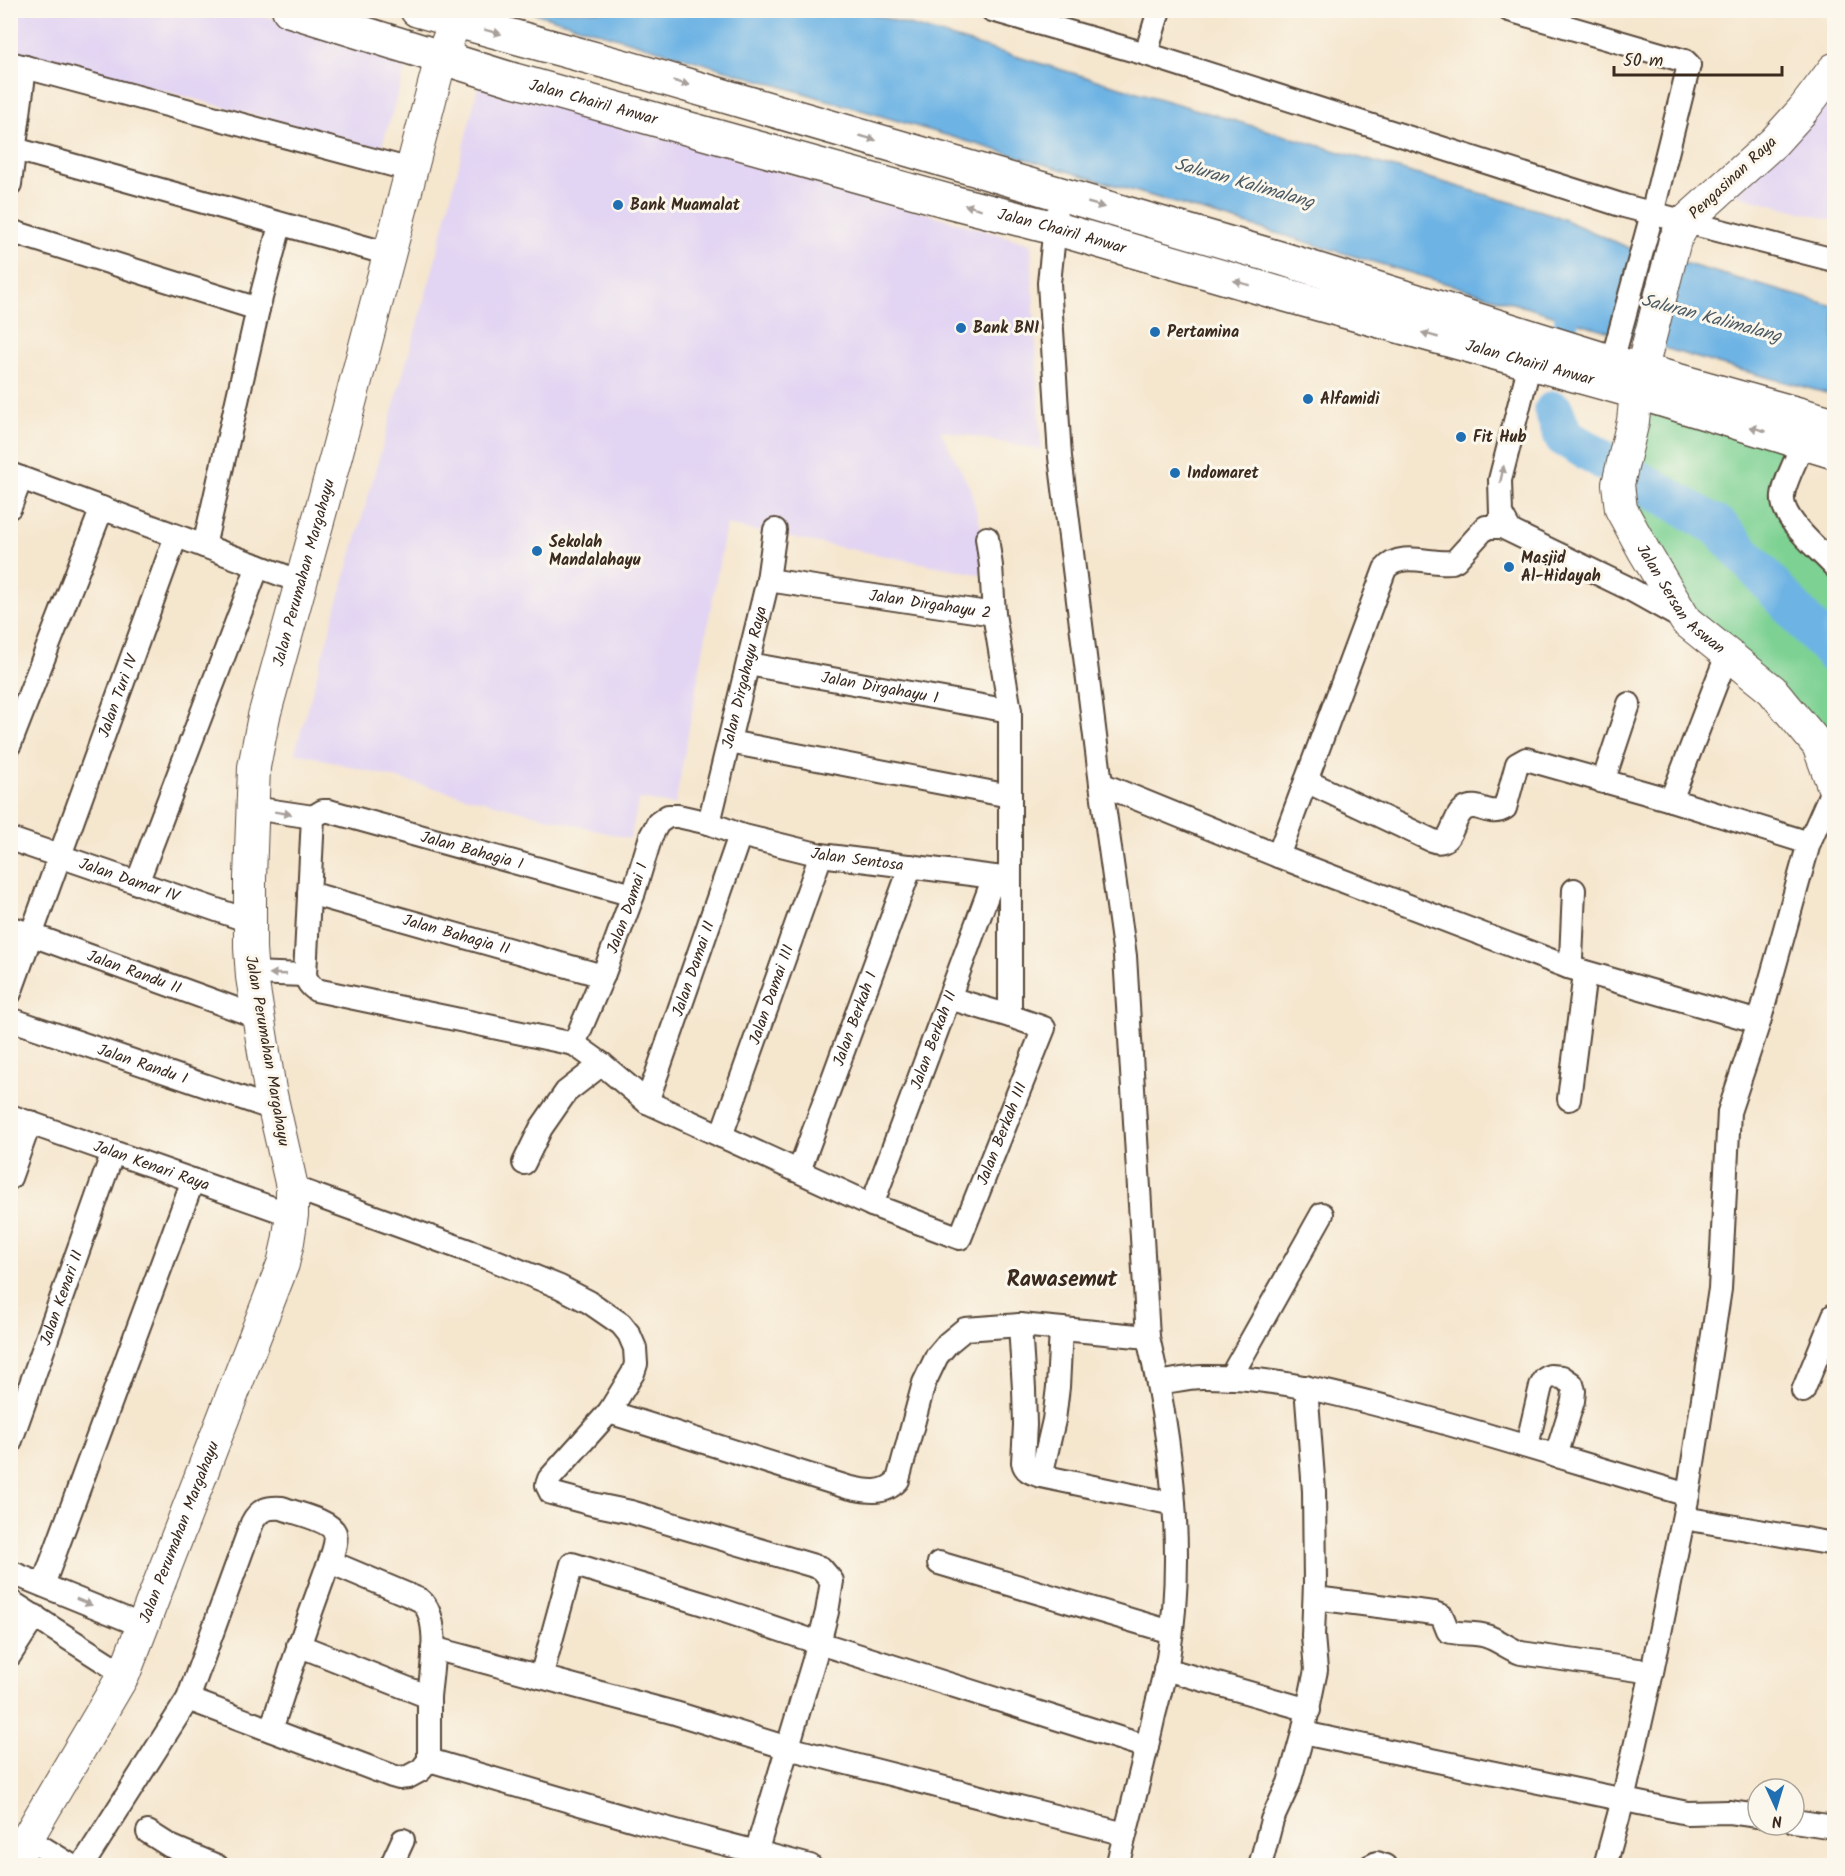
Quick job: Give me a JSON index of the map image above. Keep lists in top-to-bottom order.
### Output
{
  "streets": {
    "main road": ["Jalan Chairil Anwar"],
    "street": [
      "Pengasinan Raya",
      "Jalan Perumahan Margahayu",
      "Jalan Sersan Aswan",
      "Jalan Dirgahayu 2",
      "Jalan Dirgahayu Raya",
      "Jalan Dirgahayu 1",
      "Jalan Turi IV",
      "Jalan Bahagia I",
      "Jalan Sentosa",
      "Jalan Damar IV",
      "Jalan Damai I",
      "Jalan Bahagia II",
      "Jalan Damai II",
      "Jalan Randu II",
      "Jalan Damai III",
      "Jalan Berkah I",
      "Jalan Berkah II",
      "Jalan Randu I",
      "Jalan Berkah III",
      "Jalan Kenari Raya",
      "Jalan Kenari II"
    ]
  },
  "crossings": [
    ["Jalan Chairil Anwar", "Jalan Perumahan Margahayu"],
    ["Jalan Chairil Anwar", "Jalan Sersan Aswan"],
    ["Jalan Perumahan Margahayu", "Jalan Bahagia I"],
    ["Jalan Perumahan Margahayu", "Jalan Damar IV"],
    ["Jalan Perumahan Margahayu", "Jalan Randu II"],
    ["Jalan Perumahan Margahayu", "Jalan Randu I"],
    ["Jalan Perumahan Margahayu", "Jalan Kenari Raya"],
    ["Jalan Dirgahayu 2", "Jalan Dirgahayu Raya"],
    ["Jalan Dirgahayu 2", "Jalan Dirgahayu 1"],
    ["Jalan Dirgahayu 2", "Jalan Sentosa"],
    ["Jalan Dirgahayu 2", "Jalan Berkah II"],
    ["Jalan Dirgahayu 2", "Jalan Berkah III"],
    ["Jalan Dirgahayu Raya", "Jalan Dirgahayu 1"],
    ["Jalan Dirgahayu Raya", "Jalan Sentosa"],
    ["Jalan Dirgahayu Raya", "Jalan Damai I"],
    ["Jalan Turi IV", "Jalan Damar IV"],
    ["Jalan Turi IV", "Jalan Randu II"],
    ["Jalan Bahagia I", "Jalan Damai I"],
    ["Jalan Sentosa", "Jalan Damai I"],
    ["Jalan Sentosa", "Jalan Damai II"],
    ["Jalan Sentosa", "Jalan Damai III"],
    ["Jalan Sentosa", "Jalan Berkah I"],
    ["Jalan Sentosa", "Jalan Berkah II"],
    ["Jalan Damai I", "Jalan Bahagia II"],
    ["Jalan Berkah II", "Jalan Berkah III"],
    ["Jalan Kenari Raya", "Jalan Kenari II"]
  ],
  "districts": ["Rawasemut"],
  "water": ["Saluran Kalimalang"],
  "places": [
    "Bank Muamalat",
    "Bank BNI",
    "Pertamina",
    "Alfamidi",
    "Fit Hub",
    "Indomaret",
    "Sekolah Mandalahayu",
    "Masjid Al-Hidayah"
  ],
  "scale_bar": "50 m",
  "north": "bottom"
}
